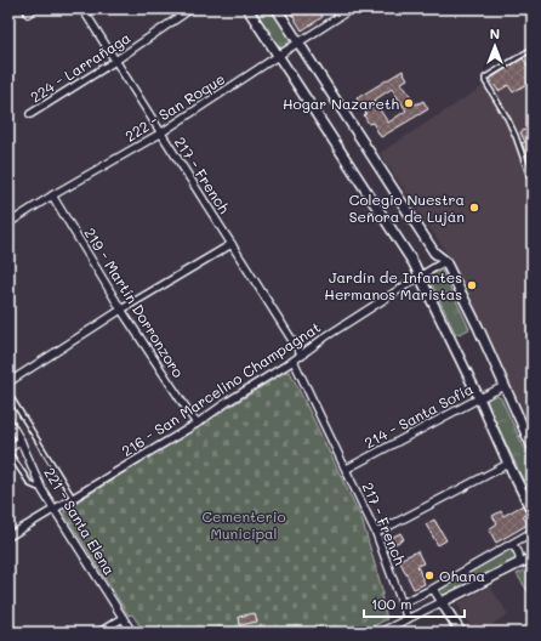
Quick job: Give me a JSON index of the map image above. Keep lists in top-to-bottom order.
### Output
{
  "streets": {
    "street": [
      "224 - Larrañaga",
      "222 - San Roque",
      "217 - French",
      "219 - Martín Dorronzoro",
      "216 - San Marcelino Champagnat",
      "214 - Santa Sofía",
      "221 - Santa Elena"
    ]
  },
  "crossings": [
    ["224 - Larrañaga", "217 - French"],
    ["222 - San Roque", "217 - French"],
    ["222 - San Roque", "219 - Martín Dorronzoro"],
    ["217 - French", "216 - San Marcelino Champagnat"],
    ["217 - French", "214 - Santa Sofía"],
    ["219 - Martín Dorronzoro", "216 - San Marcelino Champagnat"],
    ["216 - San Marcelino Champagnat", "221 - Santa Elena"]
  ],
  "parks": ["Cementerio Municipal"],
  "places": [
    "Hogar Nazareth",
    "Colegio Nuestra Señora de Luján",
    "Jardín de Infantes Hermanos Maristas",
    "Ohana"
  ],
  "scale_bar": "100 m",
  "north": "top"
}
